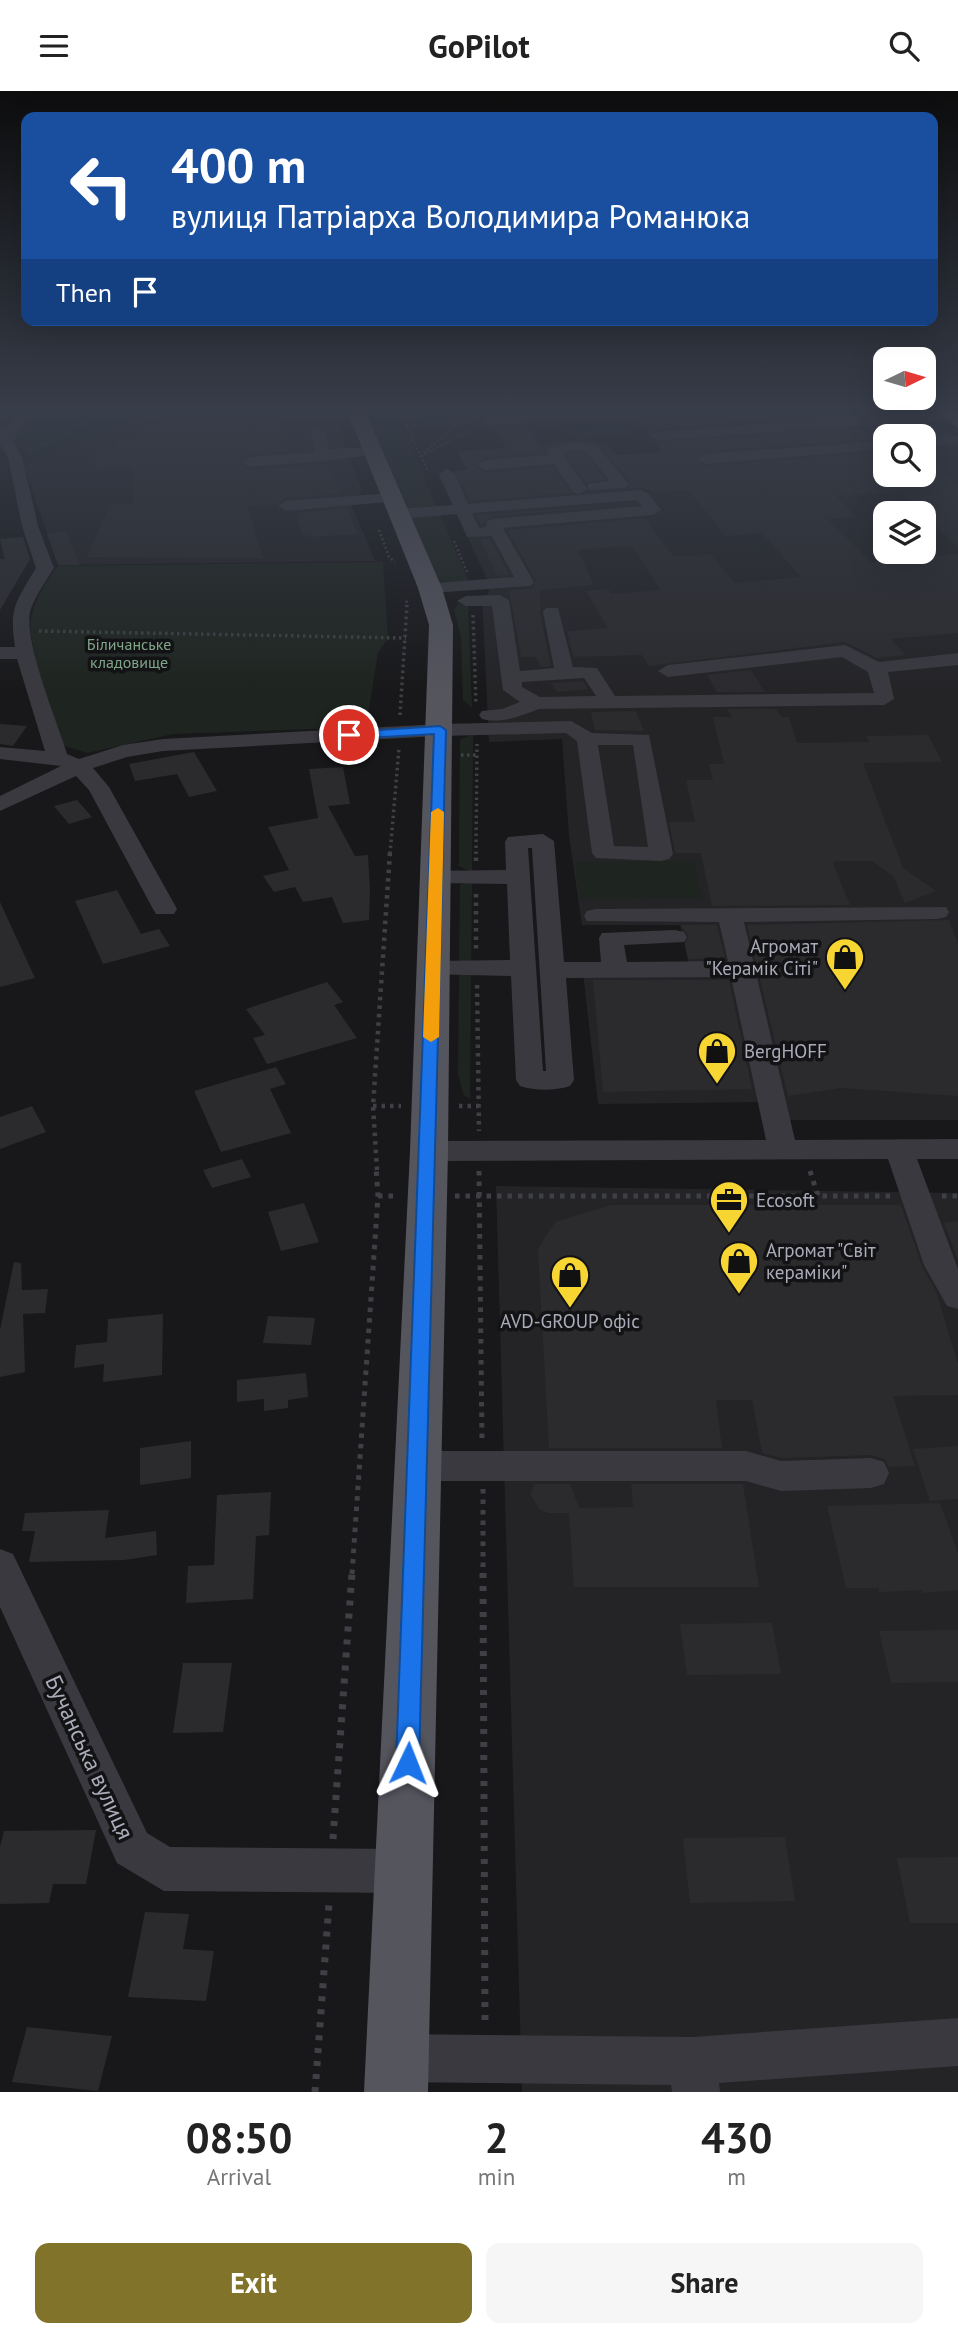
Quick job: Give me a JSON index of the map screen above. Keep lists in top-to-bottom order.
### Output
{
  "streets": {
    "street": ["Бучанська вулиця"]
  },
  "parks": ["Біличанське кладовище"],
  "places": {
    "shop": [
      "Агромат \"Керамік Сіті\"",
      "BergHOFF",
      "Агромат \"Світ кераміки\"",
      "AVD-GROUP офіс"
    ],
    "office": ["Ecosoft"]
  },
  "north": "right",
  "page": {
    "header": "GoPilot",
    "turn": ["400 m", "вулиця Патріарха Володимира Романюка"],
    "then": "Then",
    "eta": [
      "08:50",
      "Arrival",
      "2",
      "min",
      "430",
      "m"
    ],
    "buttons": ["Exit", "Share"]
  }
}
